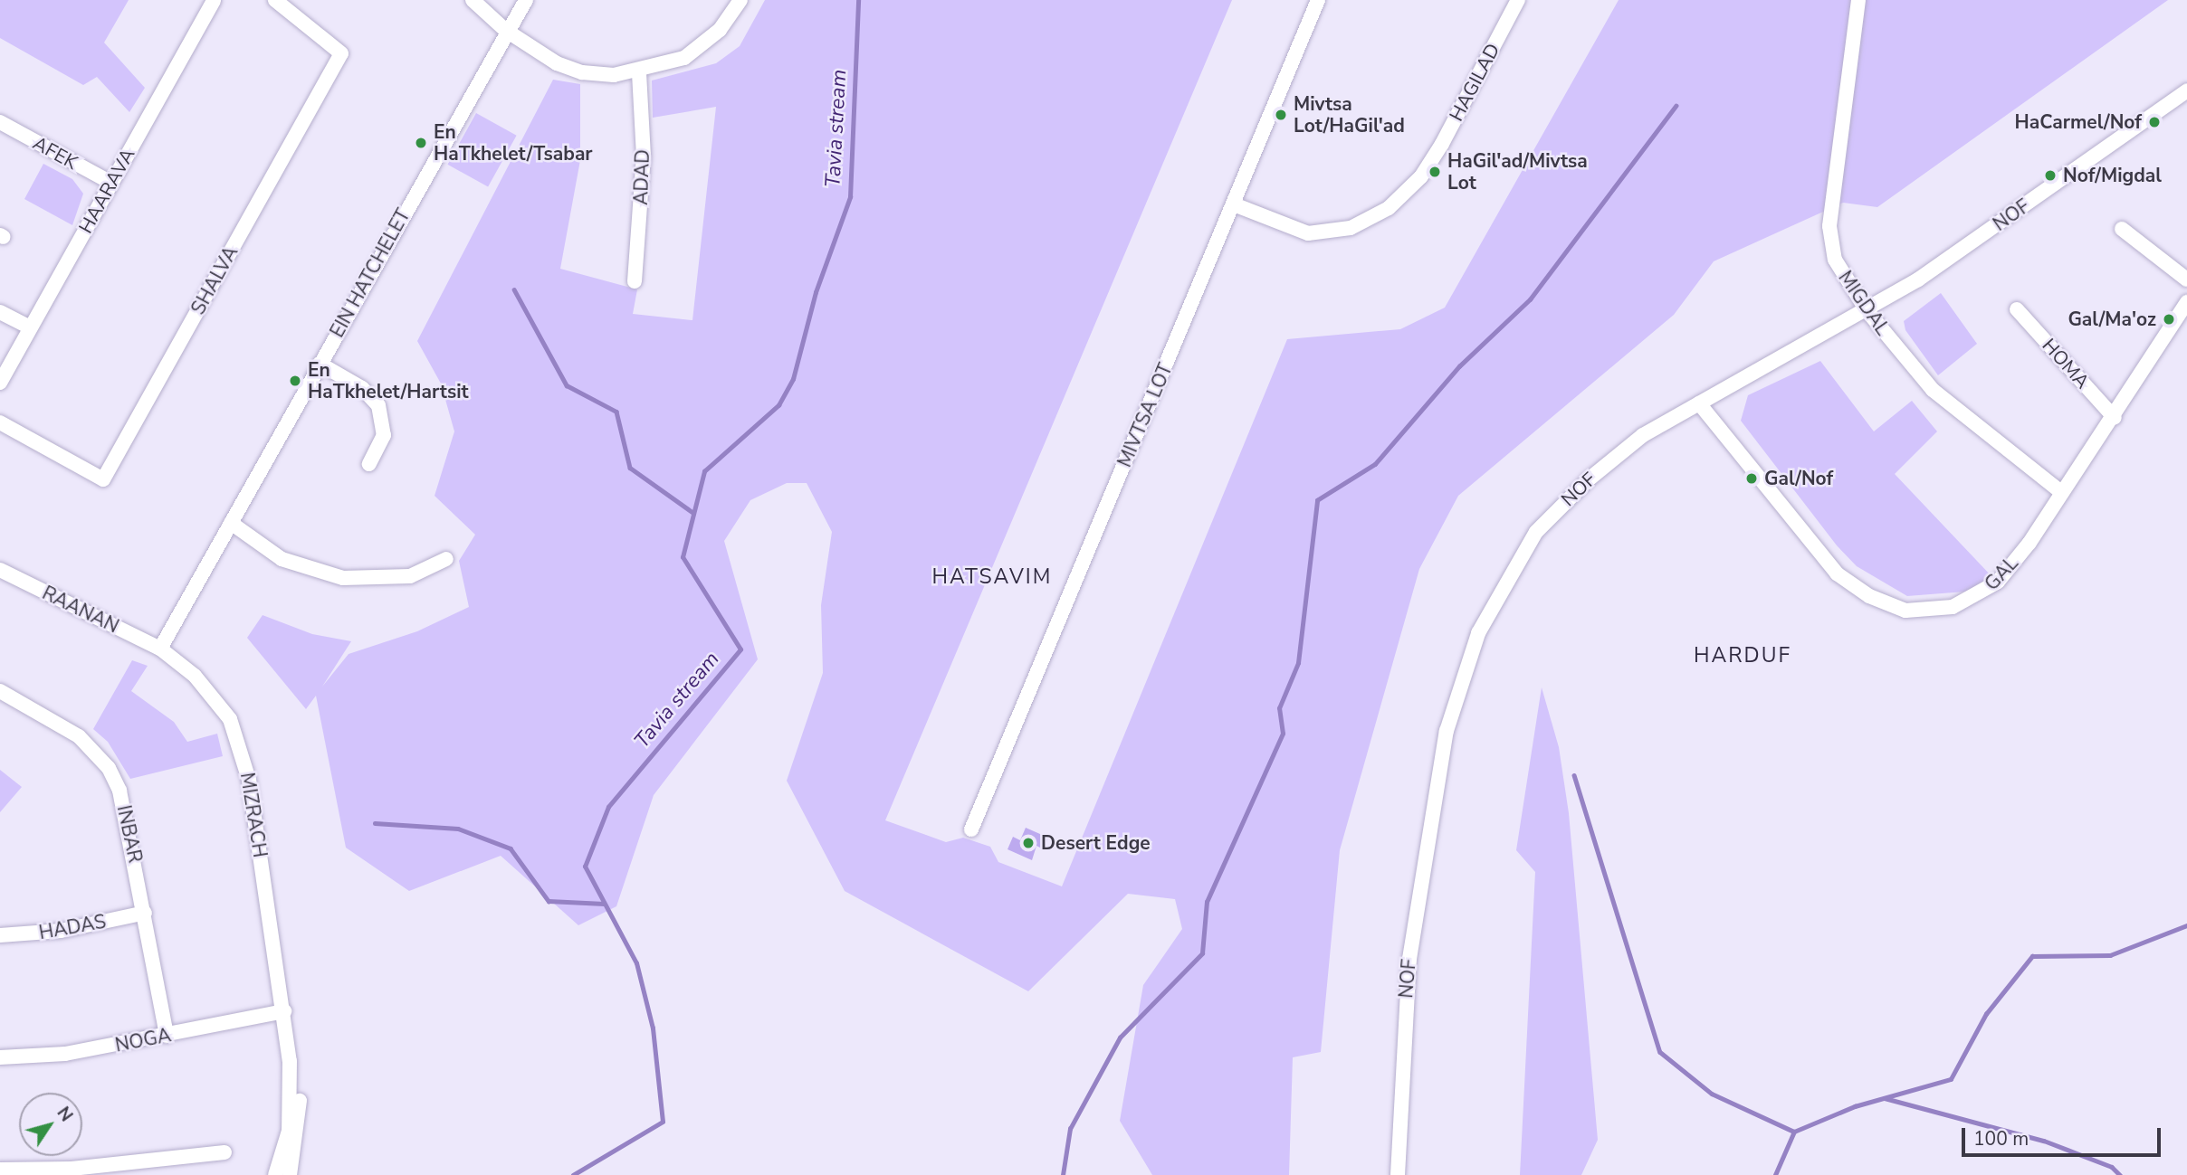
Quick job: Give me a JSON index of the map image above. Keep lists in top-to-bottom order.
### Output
{
  "streets": {
    "street": [
      "HAGILAD",
      "AFEK",
      "ADAD",
      "HAARAVA",
      "NOF",
      "EIN HATCHELET",
      "SHALVA",
      "MIGDAL",
      "HOMA",
      "MIVTSA LOT",
      "GAL",
      "RAANAN",
      "MIZRACH",
      "INBAR",
      "HADAS",
      "NOGA"
    ]
  },
  "crossings": [
    ["HAGILAD", "MIVTSA LOT"],
    ["AFEK", "HAARAVA"],
    ["NOF", "MIGDAL"],
    ["NOF", "GAL"],
    ["EIN HATCHELET", "RAANAN"],
    ["EIN HATCHELET", "MIZRACH"],
    ["MIGDAL", "GAL"],
    ["HOMA", "GAL"],
    ["RAANAN", "MIZRACH"],
    ["MIZRACH", "NOGA"],
    ["INBAR", "HADAS"],
    ["INBAR", "NOGA"]
  ],
  "districts": ["HATSAVIM", "HARDUF"],
  "water": ["Tavia stream"],
  "places": [
    "Mivtsa Lot/HaGil'ad",
    "HaCarmel/Nof",
    "En HaTkhelet/Tsabar",
    "HaGil'ad/Mivtsa Lot",
    "Nof/Migdal",
    "Gal/Ma'oz",
    "En HaTkhelet/Hartsit",
    "Gal/Nof",
    "Desert Edge"
  ],
  "scale_bar": "100 m",
  "north": "top right"
}
